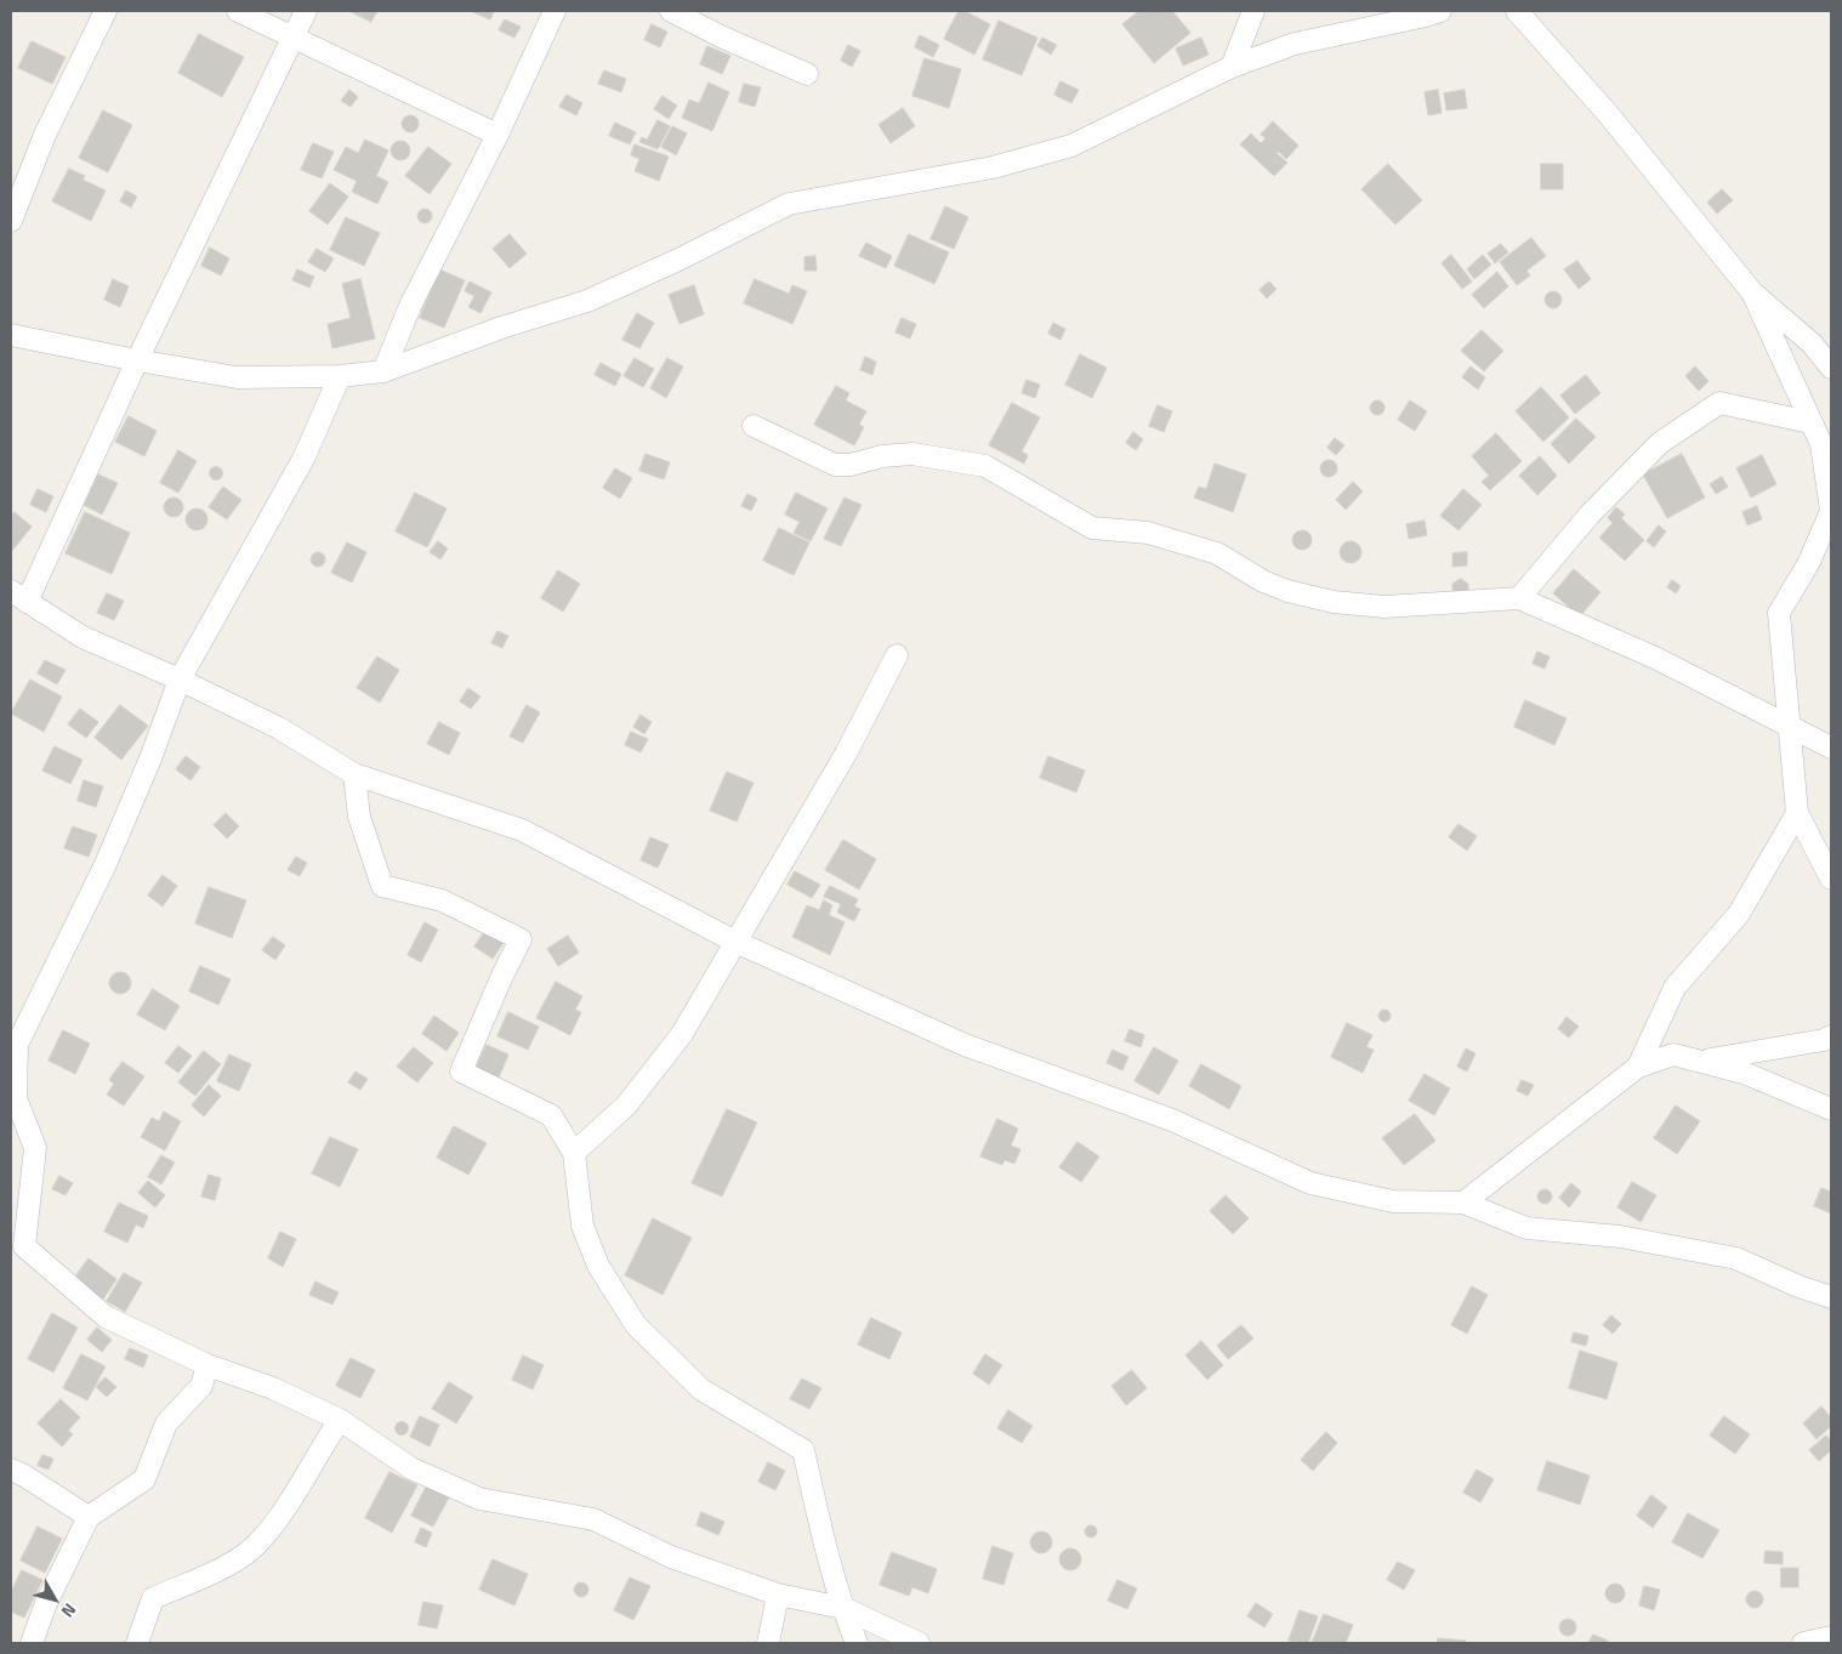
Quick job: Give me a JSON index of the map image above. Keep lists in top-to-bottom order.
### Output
{
  "north": "bottom right"
}
